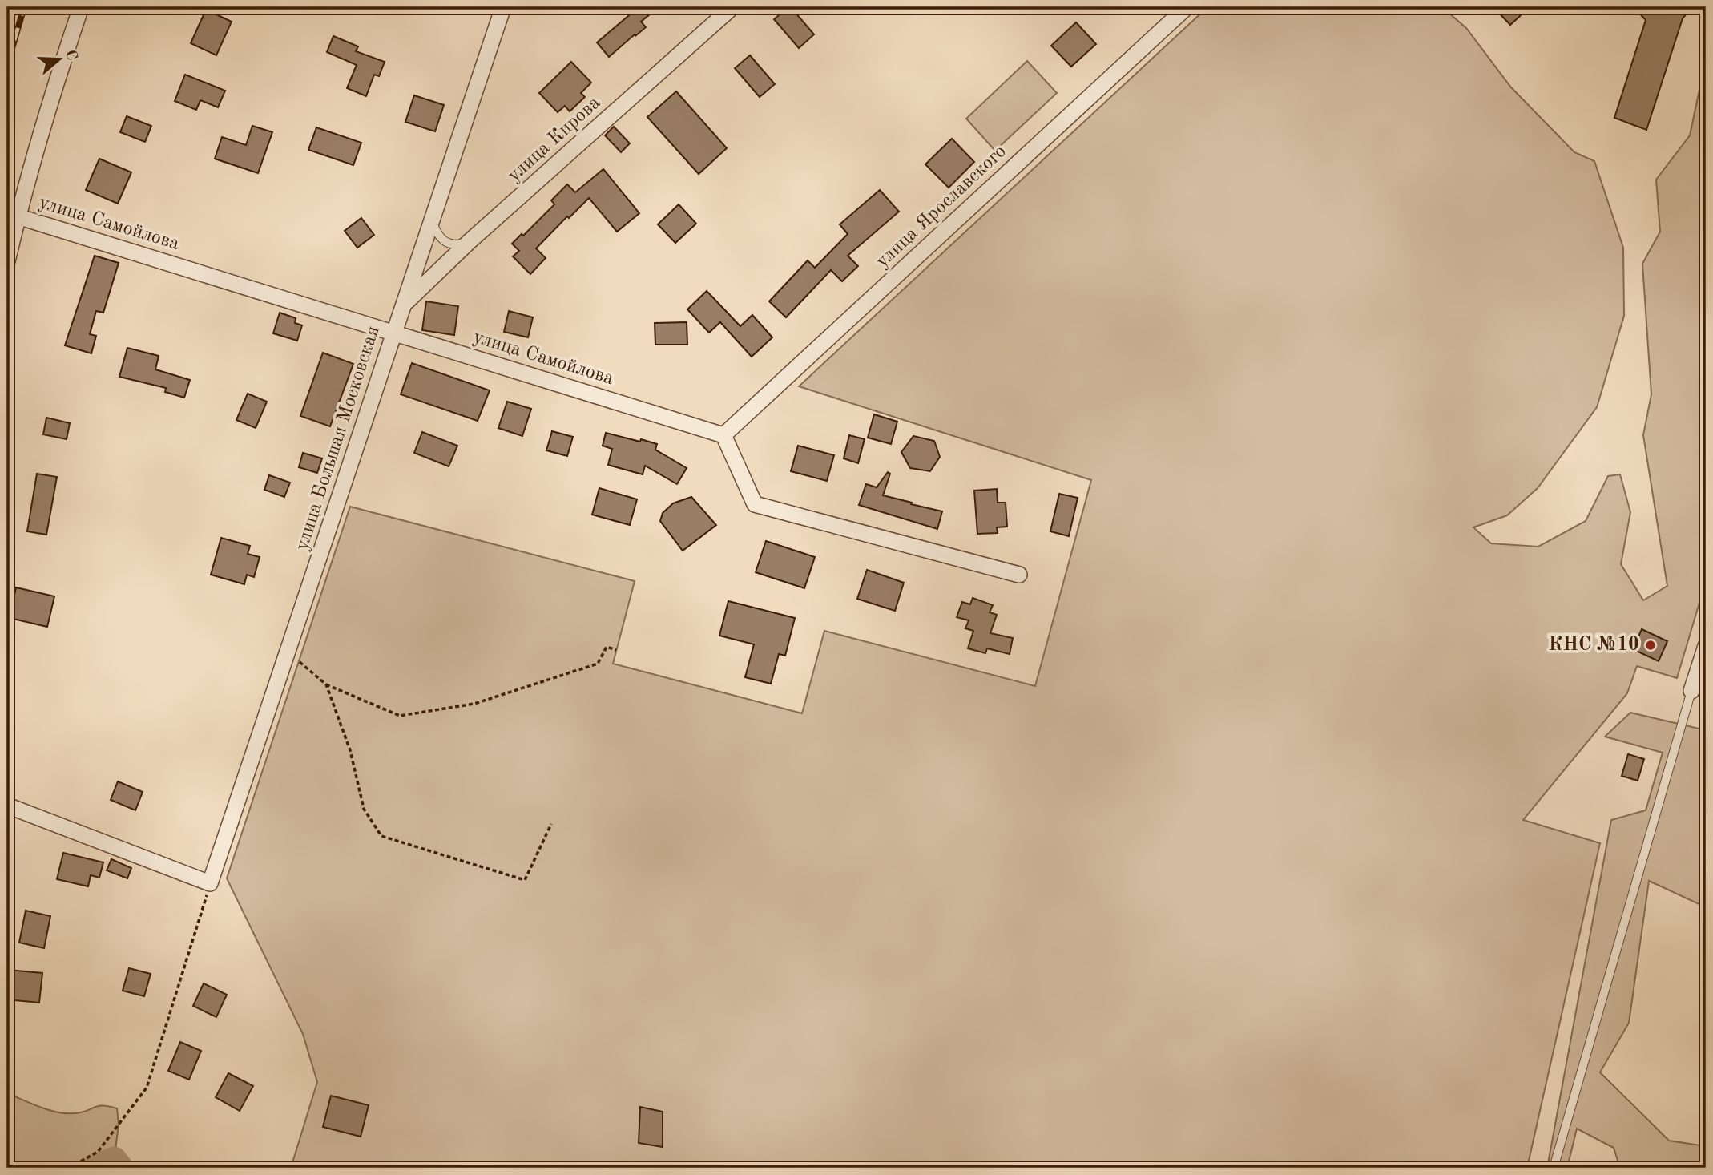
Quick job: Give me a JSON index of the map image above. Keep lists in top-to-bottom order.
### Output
{
  "streets": {
    "street": [
      "улица Кирова",
      "улица Ярославского",
      "улица Самойлова",
      "улица Большая Московская"
    ]
  },
  "crossings": [
    ["улица Кирова", "улица Большая Московская"],
    ["улица Ярославского", "улица Самойлова"],
    ["улица Самойлова", "улица Большая Московская"]
  ],
  "places": ["КНС №10"],
  "north": "right"
}
